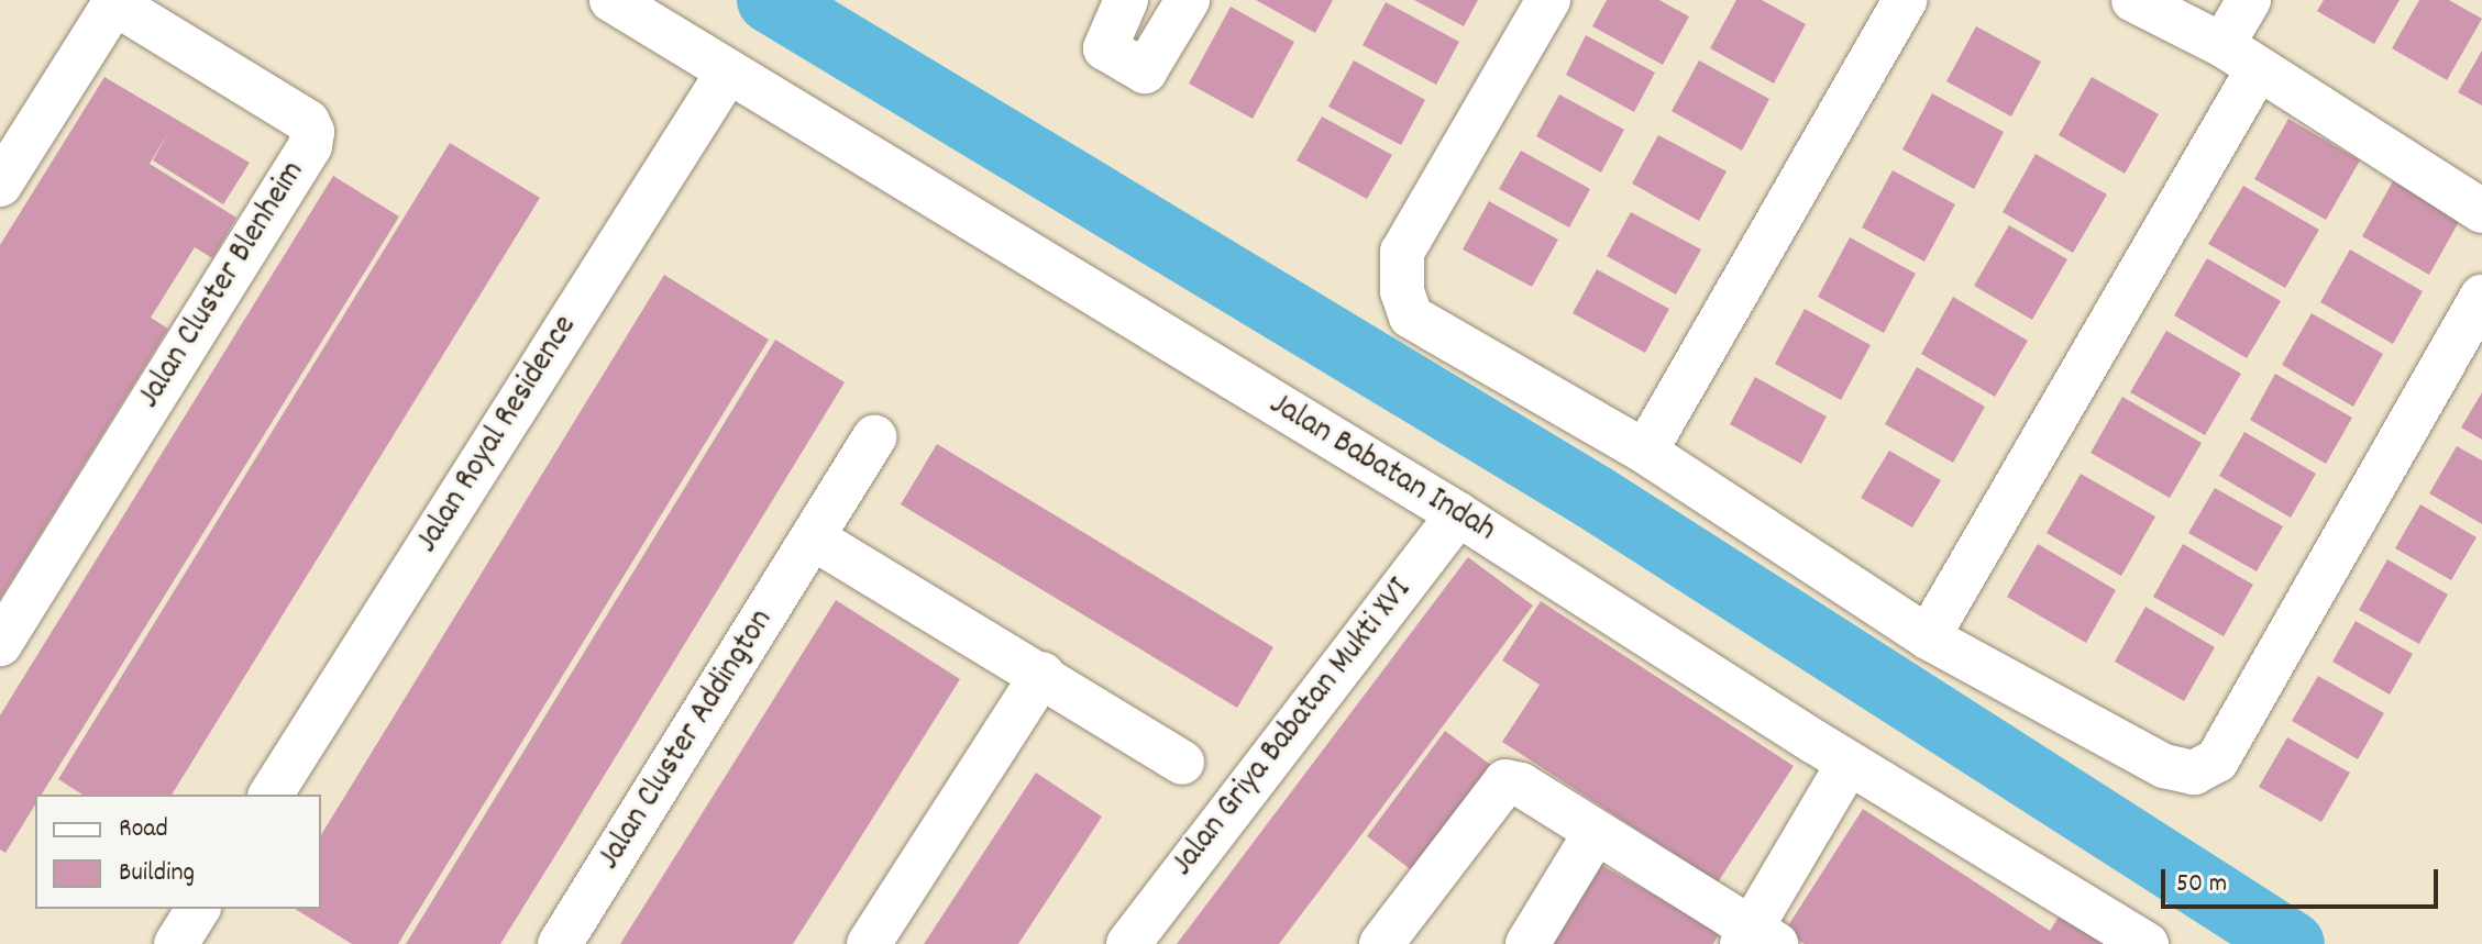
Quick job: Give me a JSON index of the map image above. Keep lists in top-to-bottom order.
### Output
{
  "streets": {
    "street": [
      "Jalan Cluster Blenheim",
      "Jalan Royal Residence",
      "Jalan Babatan Indah",
      "Jalan Griya Babatan Mukti XVI",
      "Jalan Cluster Addington"
    ]
  },
  "crossings": [
    ["Jalan Royal Residence", "Jalan Babatan Indah"],
    ["Jalan Babatan Indah", "Jalan Griya Babatan Mukti XVI"]
  ],
  "legend": ["Road", "Building"],
  "scale_bar": "50 m"
}
